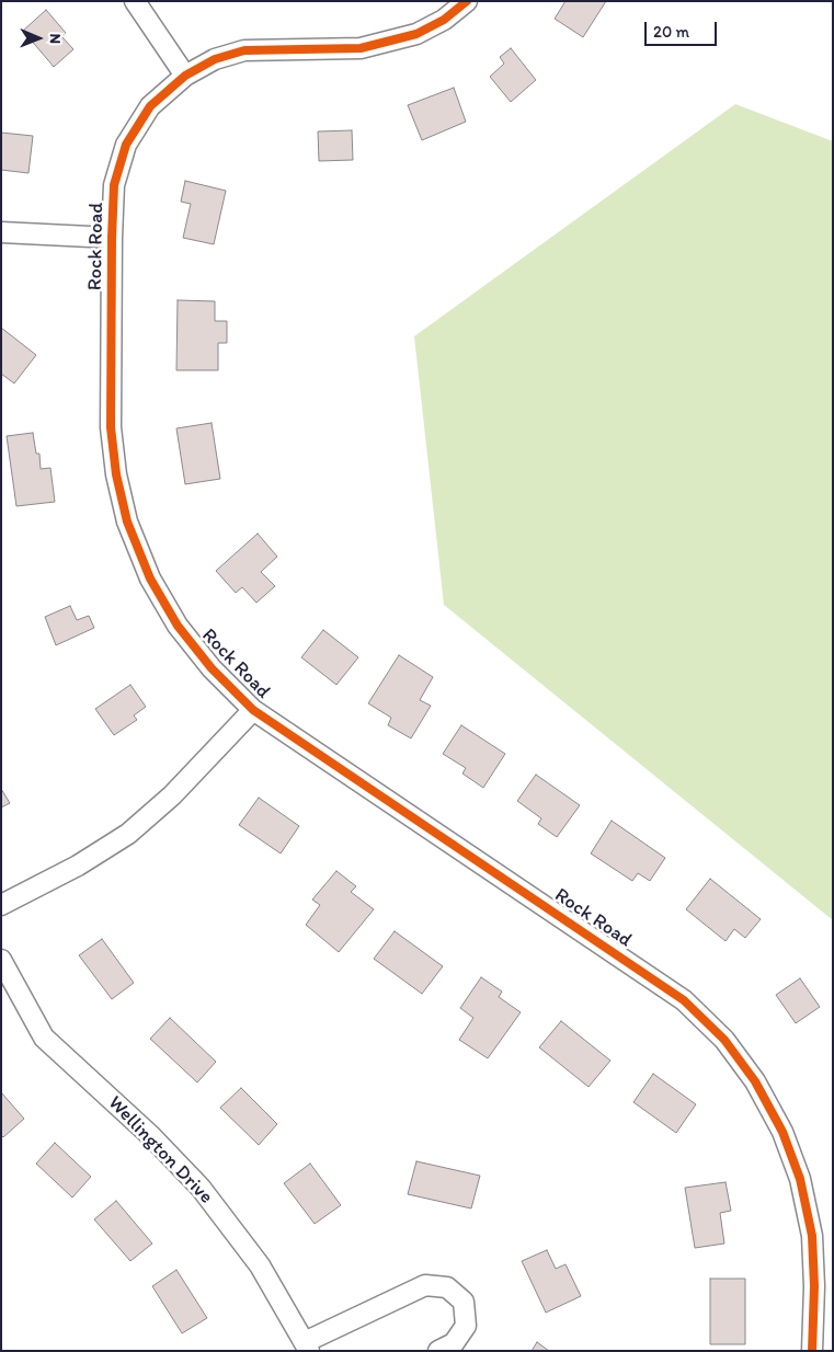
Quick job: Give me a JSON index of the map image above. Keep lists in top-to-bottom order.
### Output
{
  "streets": {
    "street": ["Rock Road", "Wellington Drive"]
  },
  "scale_bar": "20 m",
  "north": "right"
}
